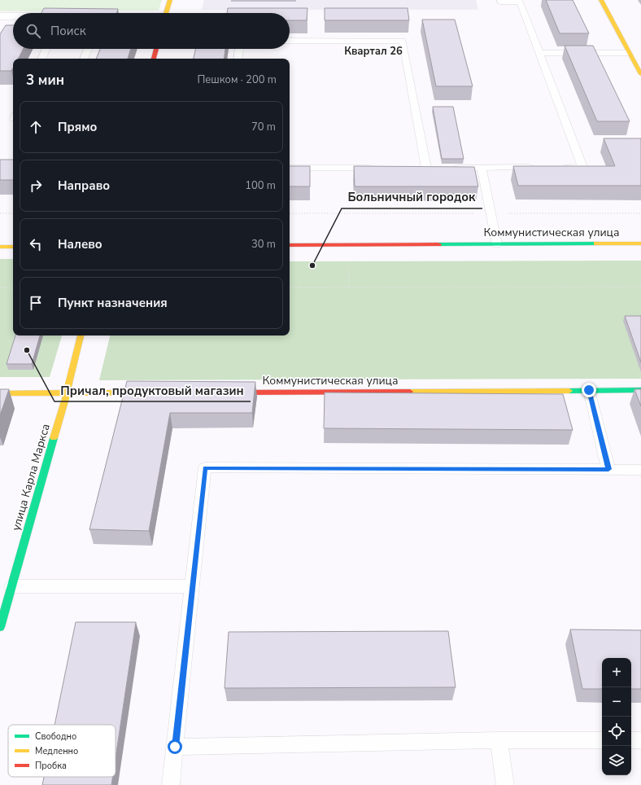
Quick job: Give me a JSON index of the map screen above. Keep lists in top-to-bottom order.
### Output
{
  "streets": {
    "street": ["Коммунистическая улица", "улица Карла Маркса"]
  },
  "districts": ["Квартал 26"],
  "places": ["Больничный городок", "Причал, продуктовый магазин"],
  "legend": ["Свободно", "Медленно", "Пробка"],
  "page": {
    "search": "Поиск",
    "heading": ["3 мин", "Пешком · 200 m"],
    "list": [
      ["Прямо", "70 m"],
      ["Направо", "100 m"],
      ["Налево", "30 m"],
      "Пункт назначения"
    ],
    "map_buttons": ["+", "−"]
  }
}
